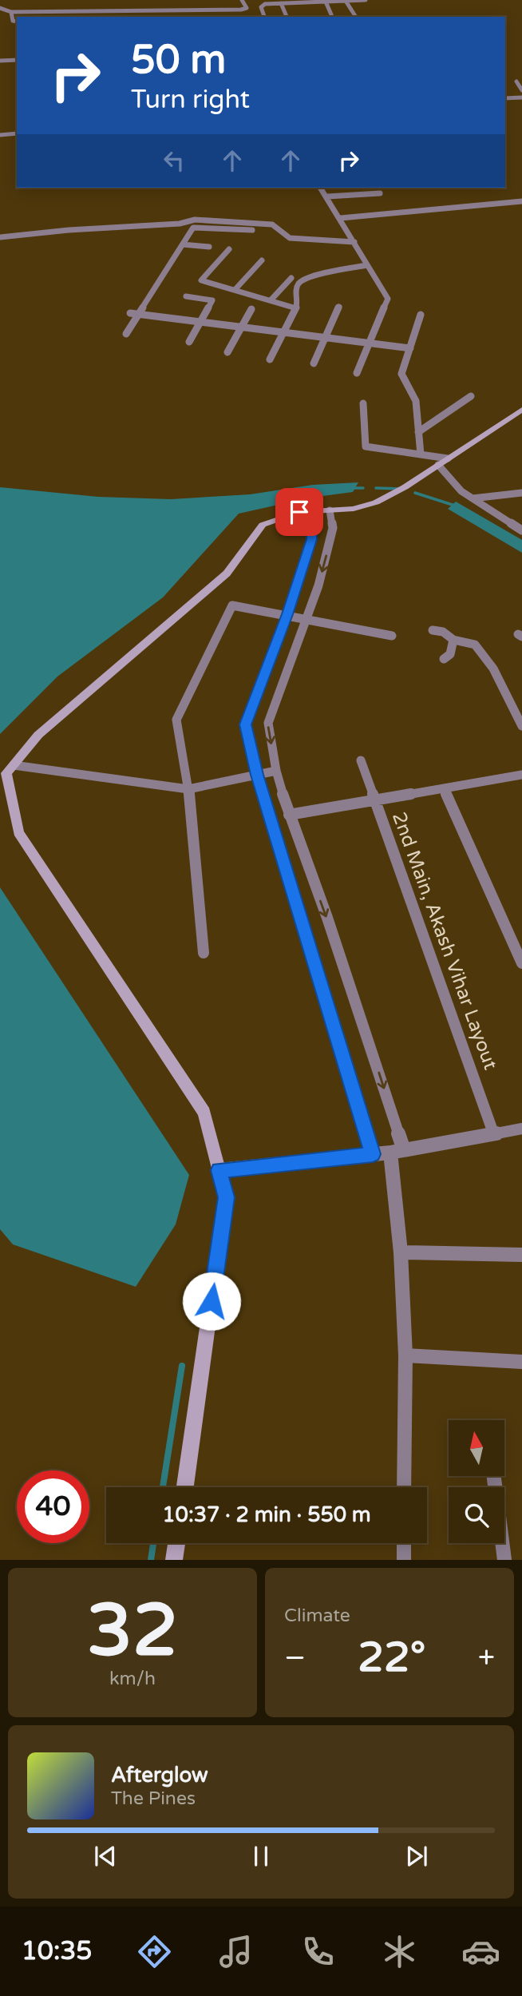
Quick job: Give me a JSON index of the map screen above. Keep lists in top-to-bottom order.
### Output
{
  "streets": {
    "street": ["2nd Main, Akash Vihar Layout"]
  },
  "north": "top",
  "page": {
    "turn": ["50 m", "Turn right"],
    "limit": "40",
    "trip": "10:37 · 2 min · 550 m",
    "tile": [
      ["32", "km/h"],
      "Climate"
    ],
    "heat": ["−", "22°", "+"],
    "song": ["Afterglow", "The Pines"],
    "tabs": "10:35"
  }
}
